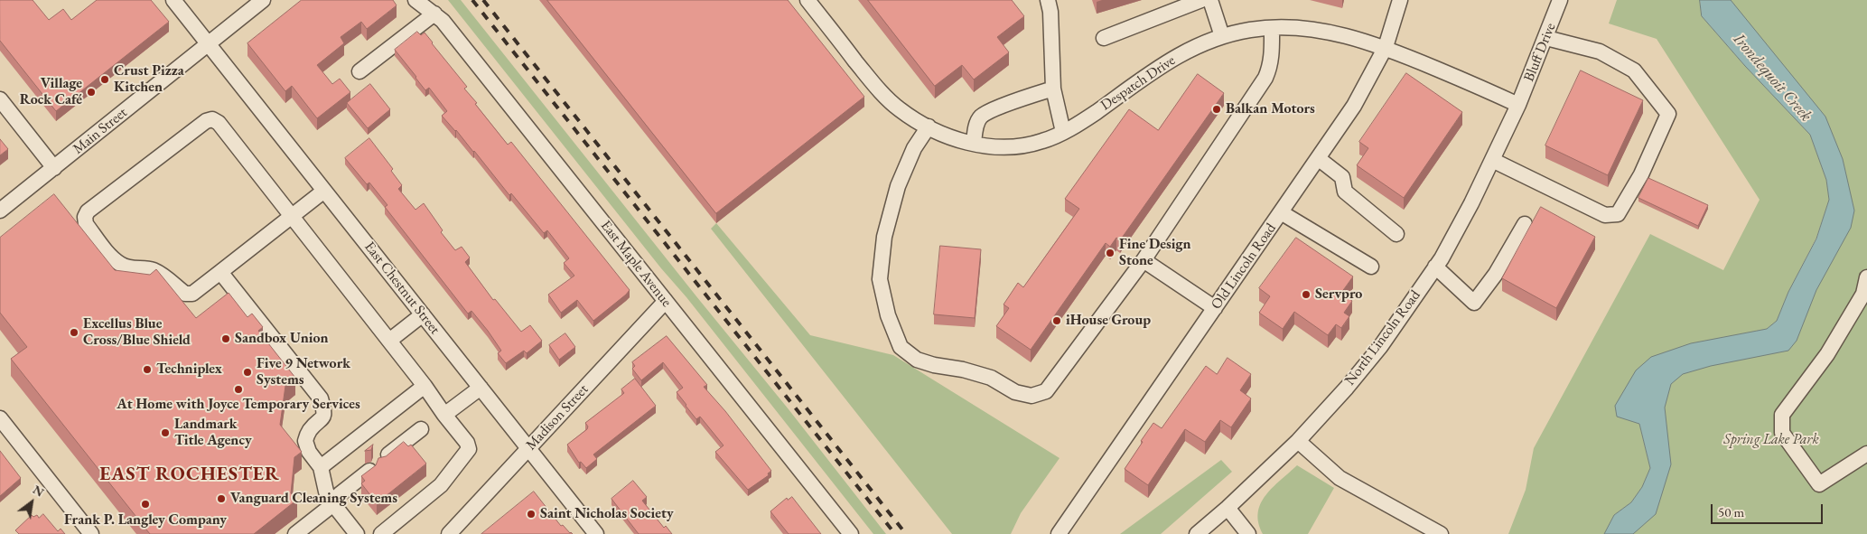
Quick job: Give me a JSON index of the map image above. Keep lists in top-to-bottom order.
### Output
{
  "streets": {
    "street": [
      "Bluff Drive",
      "Despatch Drive",
      "Main Street",
      "East Maple Avenue",
      "Old Lincoln Road",
      "East Chestnut Street",
      "North Lincoln Road",
      "Madison Street"
    ]
  },
  "crossings": [
    ["Bluff Drive", "Despatch Drive"],
    ["Bluff Drive", "North Lincoln Road"],
    ["Despatch Drive", "Old Lincoln Road"],
    ["Despatch Drive", "North Lincoln Road"],
    ["Main Street", "East Chestnut Street"],
    ["East Maple Avenue", "Madison Street"],
    ["East Chestnut Street", "Madison Street"]
  ],
  "districts": ["EAST ROCHESTER"],
  "water": ["Irondequoit Creek"],
  "parks": ["Spring Lake Park"],
  "places": [
    "Crust Pizza Kitchen",
    "Village Rock Café",
    "Balkan Motors",
    "Fine Design Stone",
    "Servpro",
    "iHouse Group",
    "Excellus Blue Cross/Blue Shield",
    "Sandbox Union",
    "Techniplex",
    "Five 9 Network Systems",
    "At Home with Joyce Temporary Services",
    "Landmark Title Agency",
    "Vanguard Cleaning Systems",
    "Frank P. Langley Company",
    "Saint Nicholas Society"
  ],
  "scale_bar": "50 m",
  "north": "top right"
}
